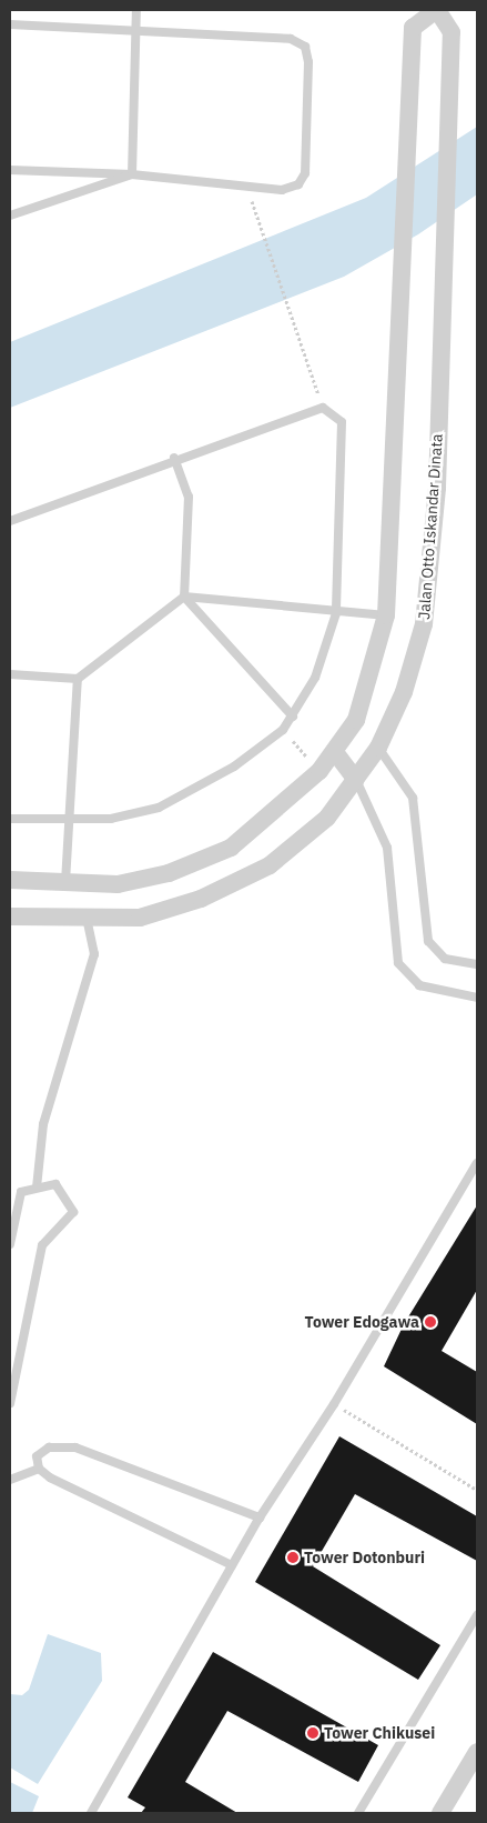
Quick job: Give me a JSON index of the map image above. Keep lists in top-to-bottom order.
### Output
{
  "streets": {
    "street": ["Jalan Otto Iskandar Dinata"]
  },
  "places": ["Tower Edogawa", "Tower Dotonburi", "Tower Chikusei"]
}
